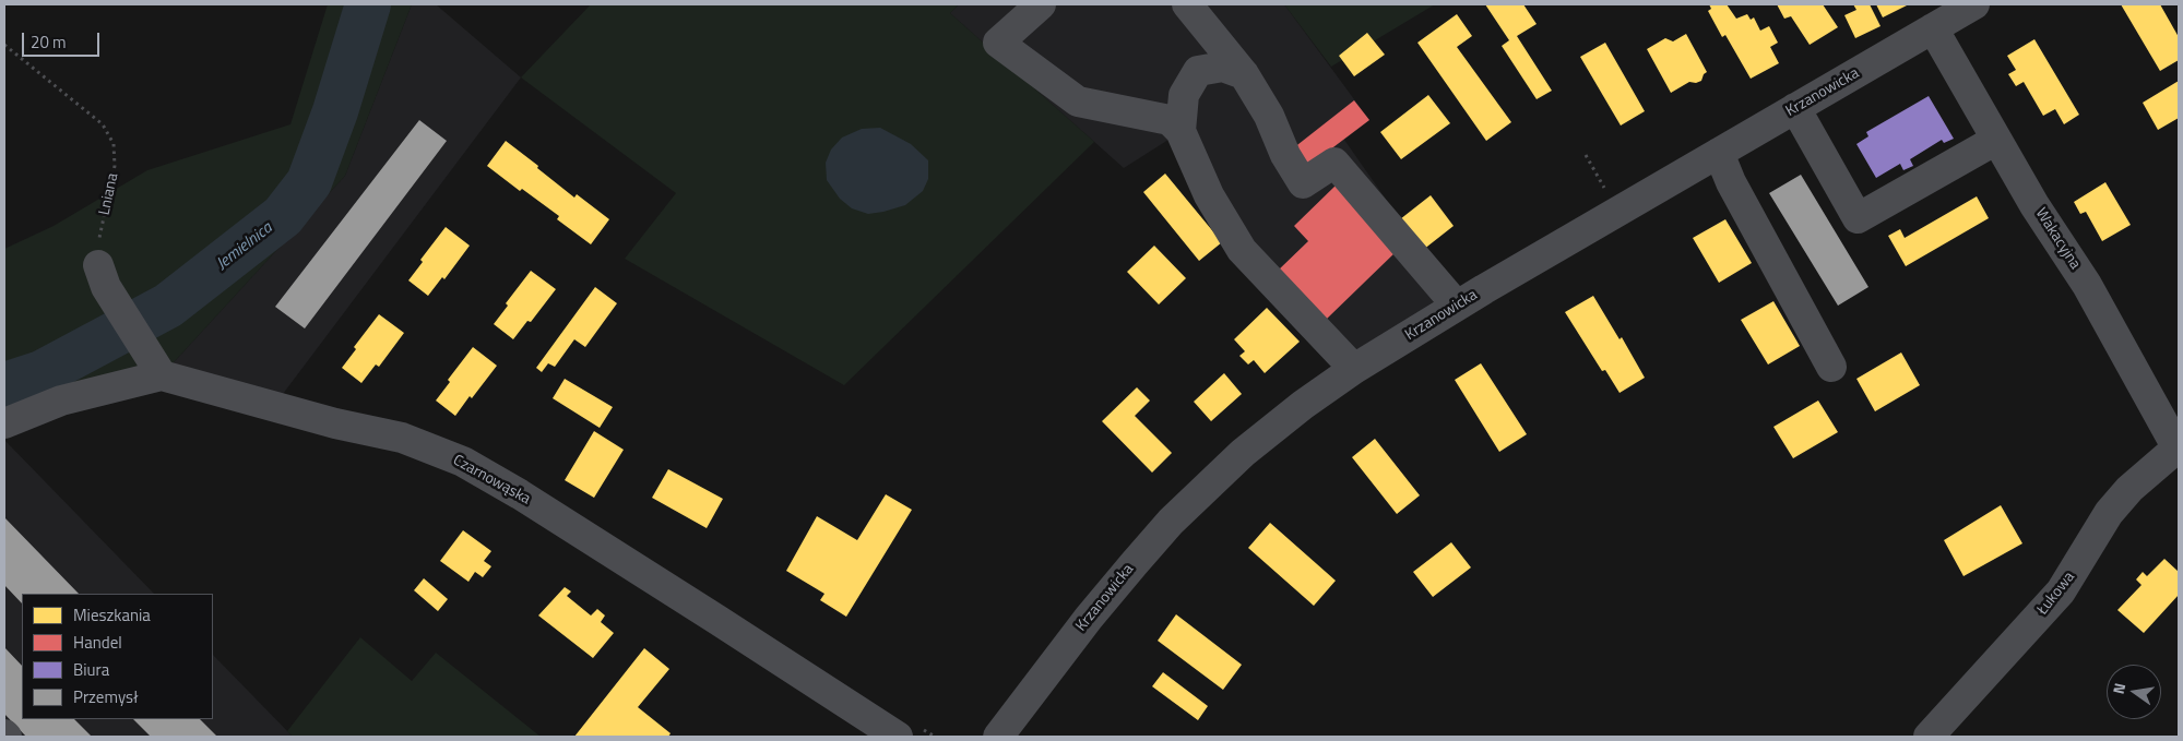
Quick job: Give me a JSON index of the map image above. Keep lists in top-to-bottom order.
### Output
{
  "streets": {
    "street": [
      "Krzanowicka",
      "Wakacyjna",
      "Czarnowąska",
      "Łukowa"
    ],
    "path": ["Lniana"]
  },
  "crossings": [
    ["Krzanowicka", "Wakacyjna"],
    ["Wakacyjna", "Łukowa"]
  ],
  "water": ["Jemielnica"],
  "legend": [
    "Mieszkania",
    "Handel",
    "Biura",
    "Przemysł"
  ],
  "scale_bar": "20 m",
  "north": "left"
}
